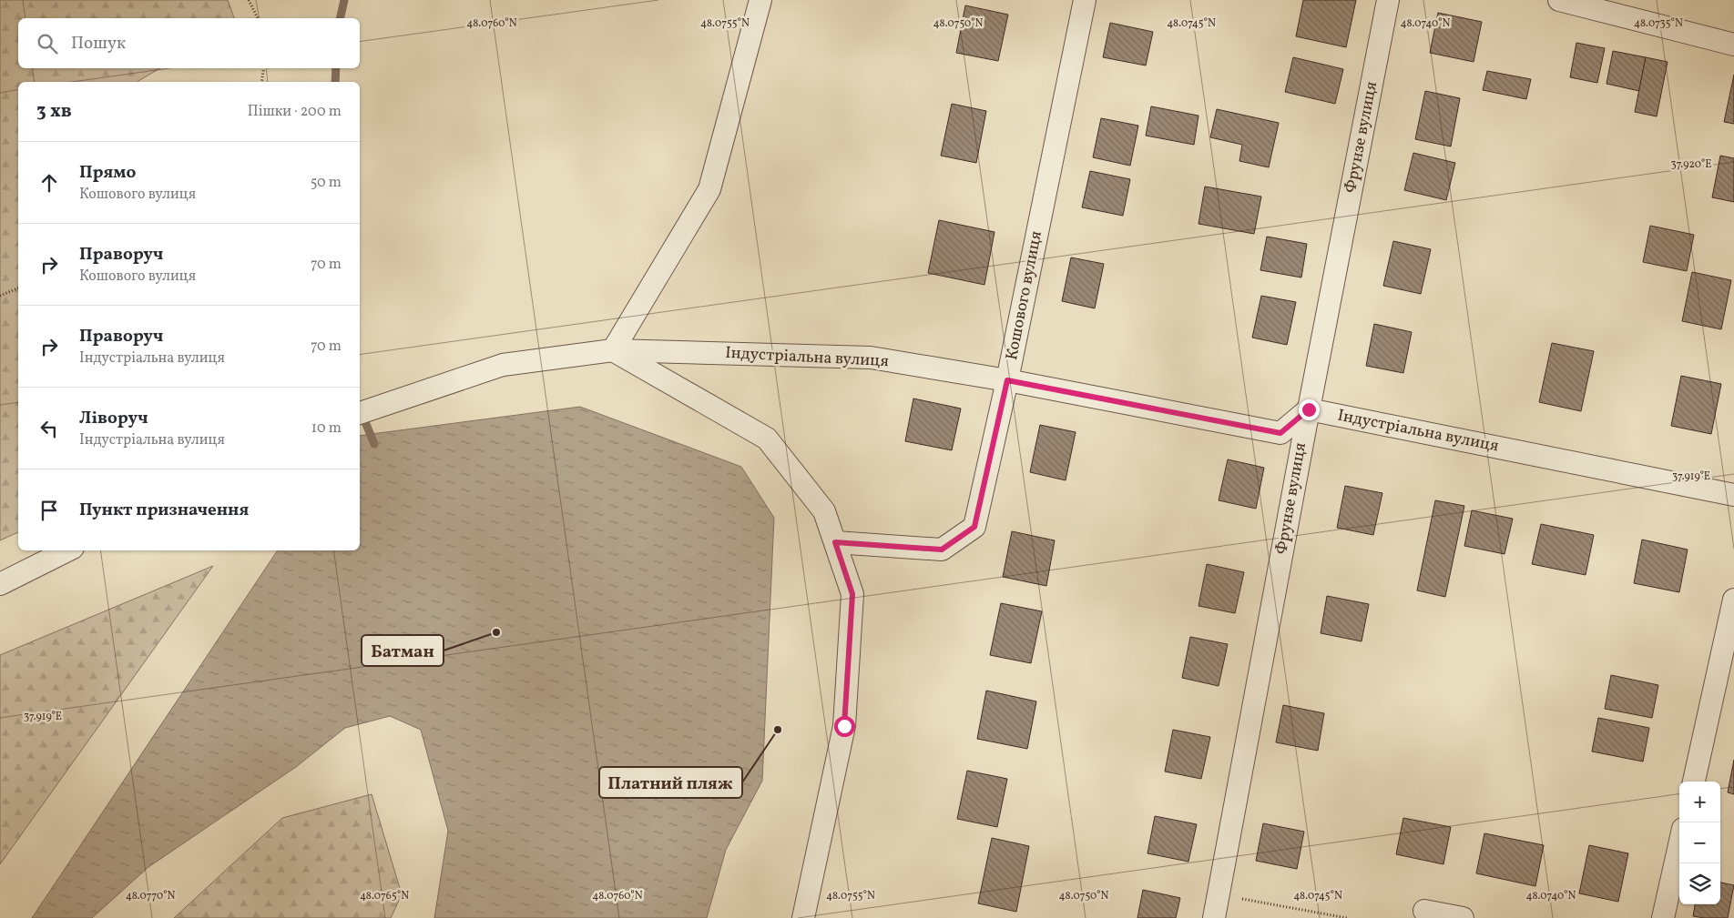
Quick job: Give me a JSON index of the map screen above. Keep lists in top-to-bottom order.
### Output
{
  "streets": {
    "street": ["Фрунзе вулиця", "Кошового вулиця", "Індустріальна вулиця"]
  },
  "crossings": [
    ["Фрунзе вулиця", "Індустріальна вулиця"],
    ["Кошового вулиця", "Індустріальна вулиця"]
  ],
  "places": ["Батман", "Платний пляж"],
  "page": {
    "search": "Пошук",
    "heading": ["3 хв", "Пішки · 200 m"],
    "list": [
      ["Прямо", "Кошового вулиця", "50 m"],
      ["Праворуч", "Кошового вулиця", "70 m"],
      ["Праворуч", "Індустріальна вулиця", "70 m"],
      ["Ліворуч", "Індустріальна вулиця", "10 m"],
      "Пункт призначення"
    ],
    "map_buttons": ["+", "−"]
  },
  "coordinates": [
    "48.0760°N",
    "48.0755°N",
    "48.0750°N",
    "48.0745°N",
    "48.0740°N",
    "48.0735°N",
    "37.920°E",
    "37.919°E",
    "48.0770°N",
    "48.0765°N"
  ]
}
